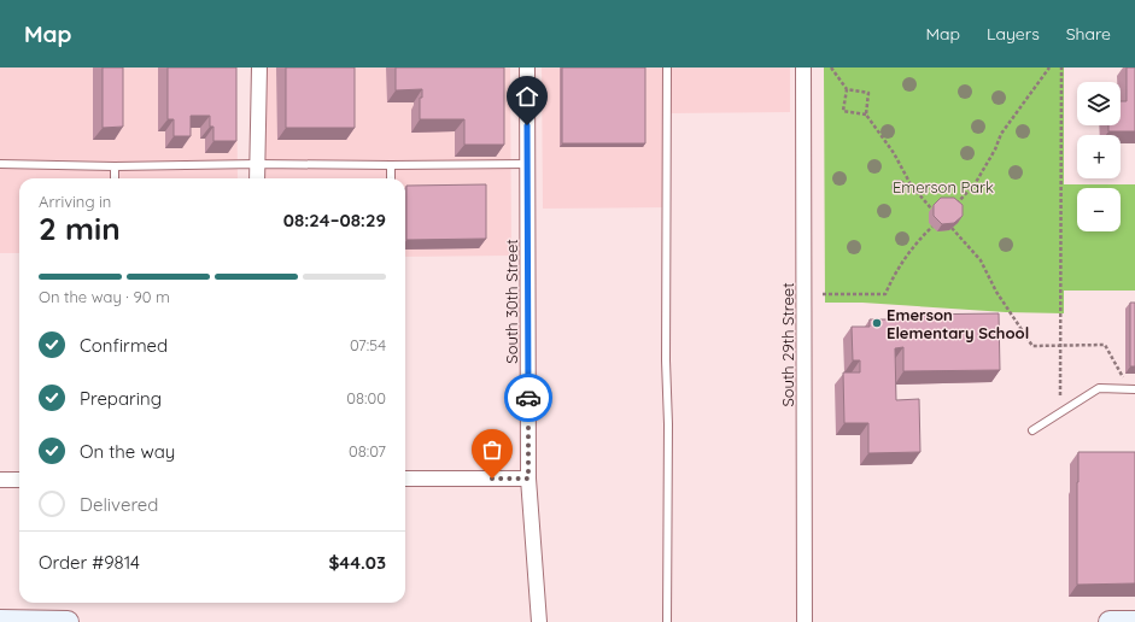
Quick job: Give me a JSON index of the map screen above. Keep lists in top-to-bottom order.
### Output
{
  "streets": {
    "street": ["South 30th Street", "South 29th Street"]
  },
  "parks": ["Emerson Park"],
  "places": ["Emerson Elementary School"],
  "page": {
    "header": "Map",
    "nav": ["Map", "Layers", "Share"],
    "map_buttons": ["+", "−"],
    "heading": ["2 min", "Arriving in", "08:24–08:29"],
    "panel": ["Order #9814", "$44.03"],
    "bar": "On the way · 90 m",
    "list": [
      ["Confirmed", "07:54"],
      ["Preparing", "08:00"],
      ["On the way", "08:07"],
      "Delivered"
    ]
  }
}
